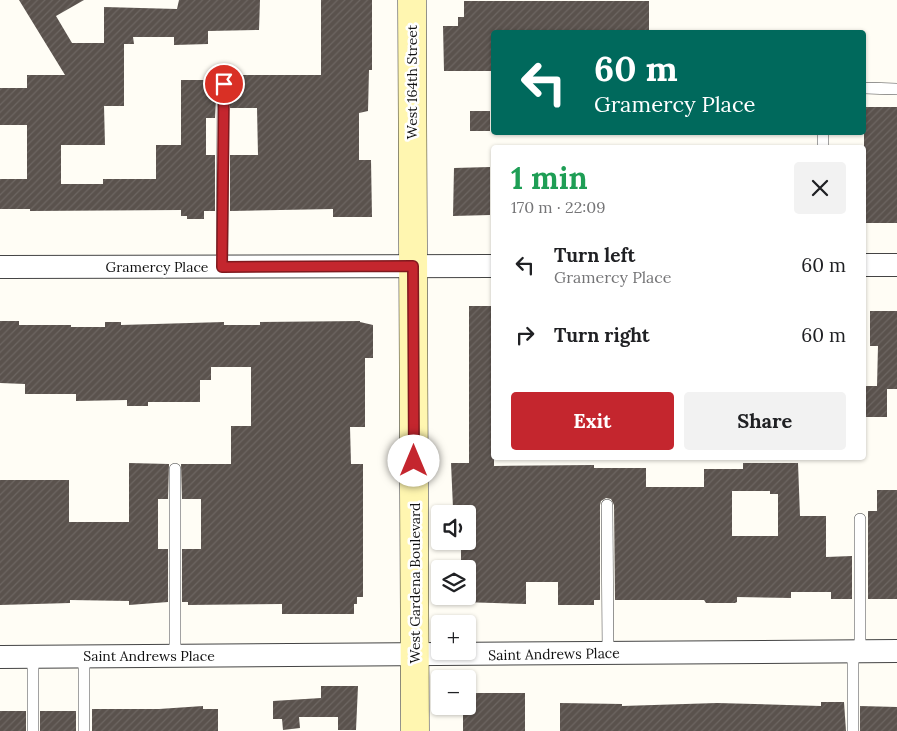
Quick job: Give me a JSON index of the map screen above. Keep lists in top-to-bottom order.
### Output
{
  "streets": {
    "main road": ["West 164th Street", "West Gardena Boulevard"],
    "street": ["Gramercy Place", "Saint Andrews Place"]
  },
  "crossings": [
    ["West 164th Street", "West Gardena Boulevard"],
    ["Gramercy Place", "West Gardena Boulevard"],
    ["West Gardena Boulevard", "Saint Andrews Place"]
  ],
  "page": {
    "turn": ["60 m", "Gramercy Place"],
    "heading": ["1 min", "170 m · 22:09"],
    "list": [
      {
        "name": "Turn left",
        "note": "Gramercy Place",
        "value": "60 m"
      },
      {
        "name": "Turn right",
        "value": "60 m"
      }
    ],
    "buttons": ["Exit", "Share"],
    "map_buttons": ["+", "−"]
  }
}
